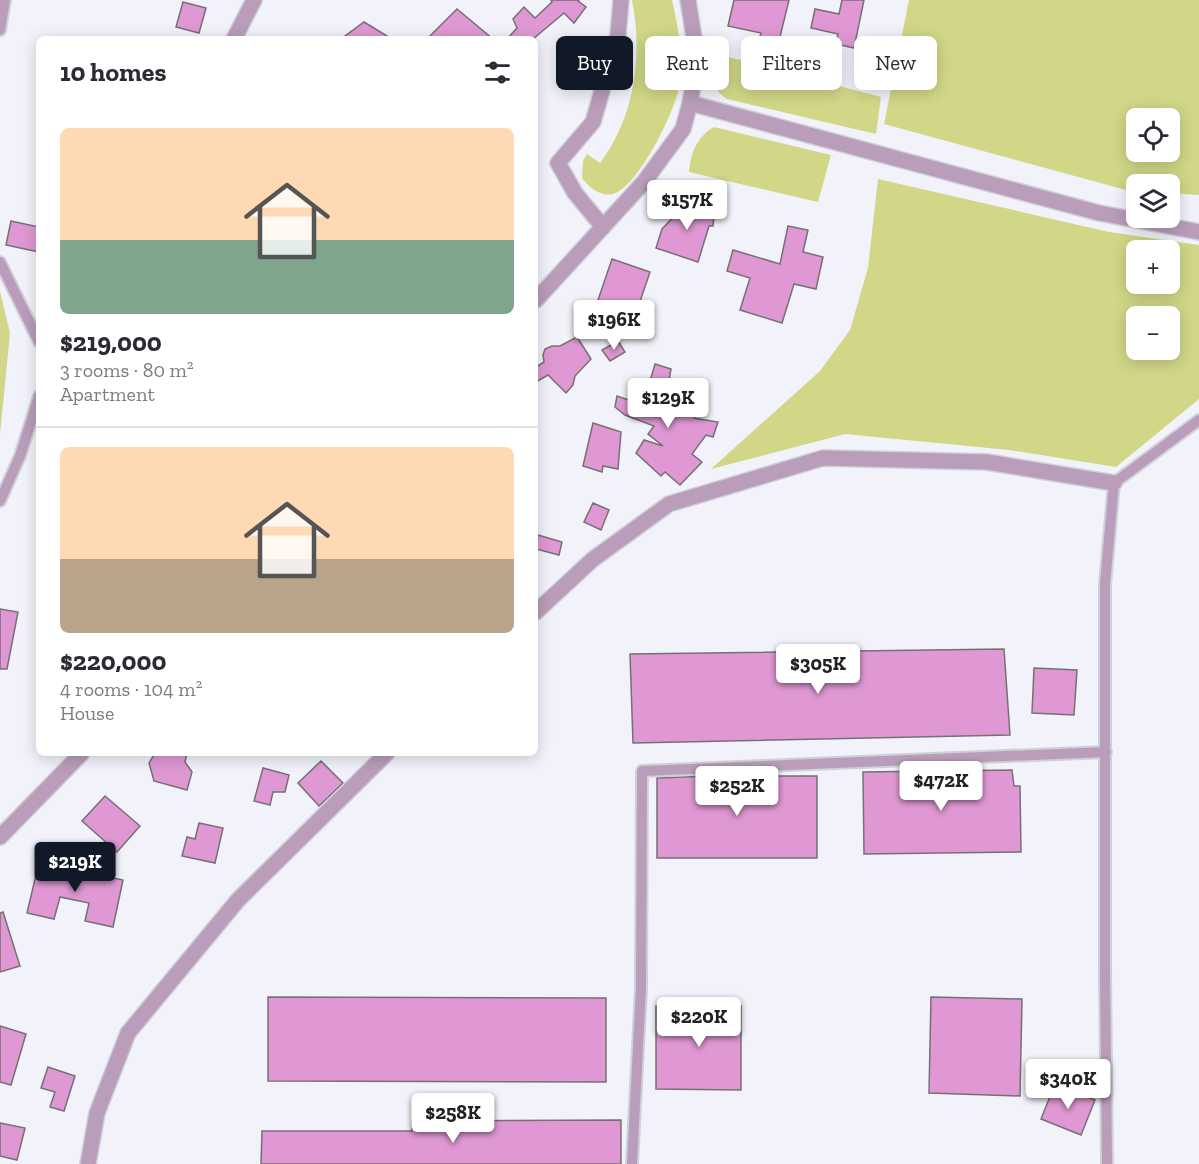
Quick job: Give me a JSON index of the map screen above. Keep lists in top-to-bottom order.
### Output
{
  "page": {
    "chip": [
      "Buy",
      "Rent",
      "Filters",
      "New"
    ],
    "heading": "10 homes",
    "map_buttons": ["+", "−"],
    "list": [
      {
        "name": "$219,000",
        "note": "3 rooms · 80 m² · Apartment"
      },
      {
        "name": "$220,000",
        "note": "4 rooms · 104 m² · House"
      }
    ],
    "price": [
      "$157K",
      "$196K",
      "$129K",
      "$305K",
      "$472K",
      "$252K",
      "$219K",
      "$220K",
      "$340K",
      "$258K"
    ]
  }
}
